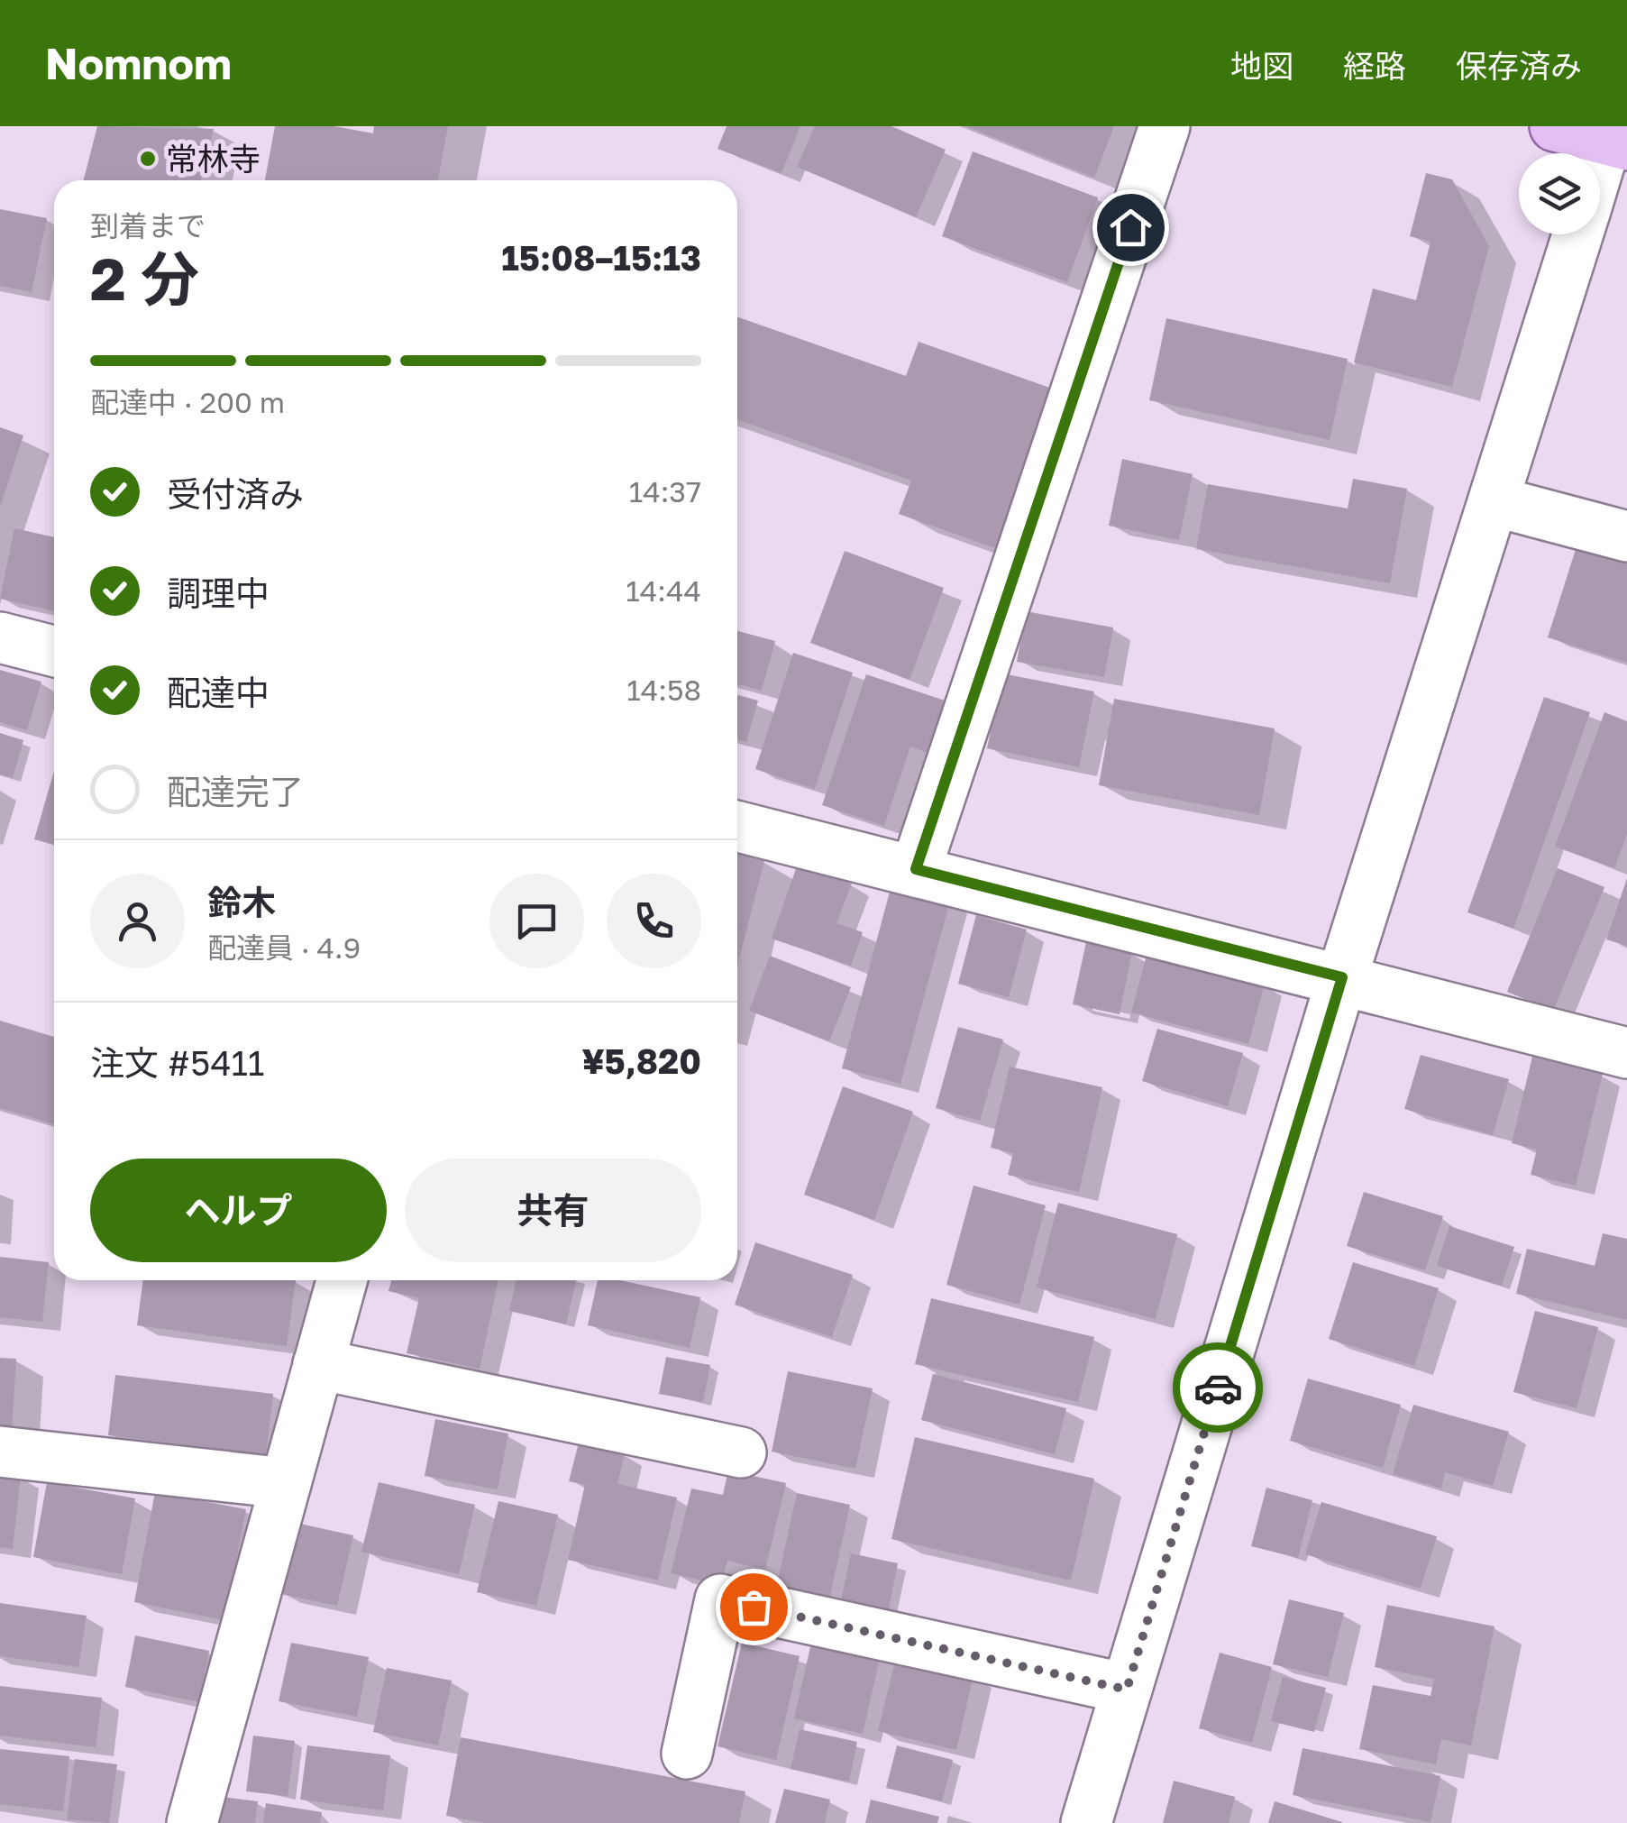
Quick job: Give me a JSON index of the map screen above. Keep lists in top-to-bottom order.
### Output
{
  "places": ["常林寺"],
  "page": {
    "header": "Nomnom",
    "nav": ["地図", "経路", "保存済み"],
    "heading": ["2 分", "到着まで", "15:08–15:13"],
    "panel": [
      "鈴木",
      "配達員 · 4.9",
      "注文 #5411",
      "¥5,820"
    ],
    "bar": "配達中 · 200 m",
    "list": [
      ["受付済み", "14:37"],
      ["調理中", "14:44"],
      ["配達中", "14:58"],
      "配達完了"
    ],
    "buttons": ["ヘルプ", "共有"]
  }
}
